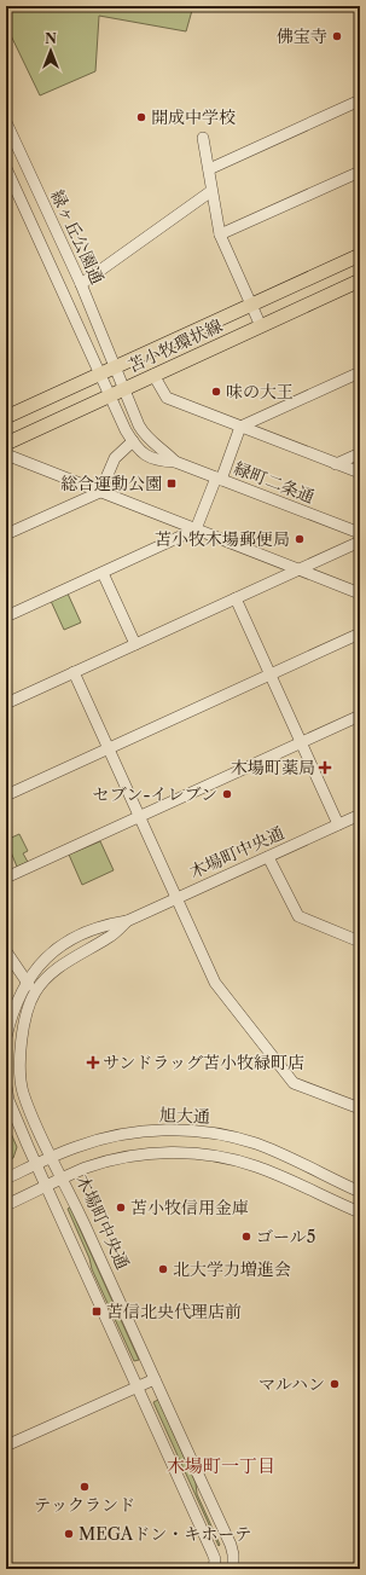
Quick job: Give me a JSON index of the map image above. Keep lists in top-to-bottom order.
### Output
{
  "streets": {
    "main road": ["苫小牧環状線"],
    "street": [
      "緑ヶ丘公園通",
      "緑町二条通",
      "木場町中央通",
      "旭大通"
    ]
  },
  "crossings": [
    ["緑ヶ丘公園通", "苫小牧環状線"],
    ["緑ヶ丘公園通", "緑町二条通"],
    ["苫小牧環状線", "緑町二条通"],
    ["木場町中央通", "旭大通"]
  ],
  "districts": ["木場町一丁目"],
  "places": {
    "other": [
      "佛宝寺",
      "開成中学校",
      "味の大王",
      "苫小牧木場郵便局",
      "セブン-イレブン",
      "苫小牧信用金庫",
      "ゴール5",
      "北大学力増進会",
      "マルハン",
      "テックランド",
      "MEGAドン・キホーテ"
    ],
    "transit": ["総合運動公園", "苫信北央代理店前"],
    "health": ["木場町薬局", "サンドラッグ苫小牧緑町店"]
  },
  "north": "top"
}
